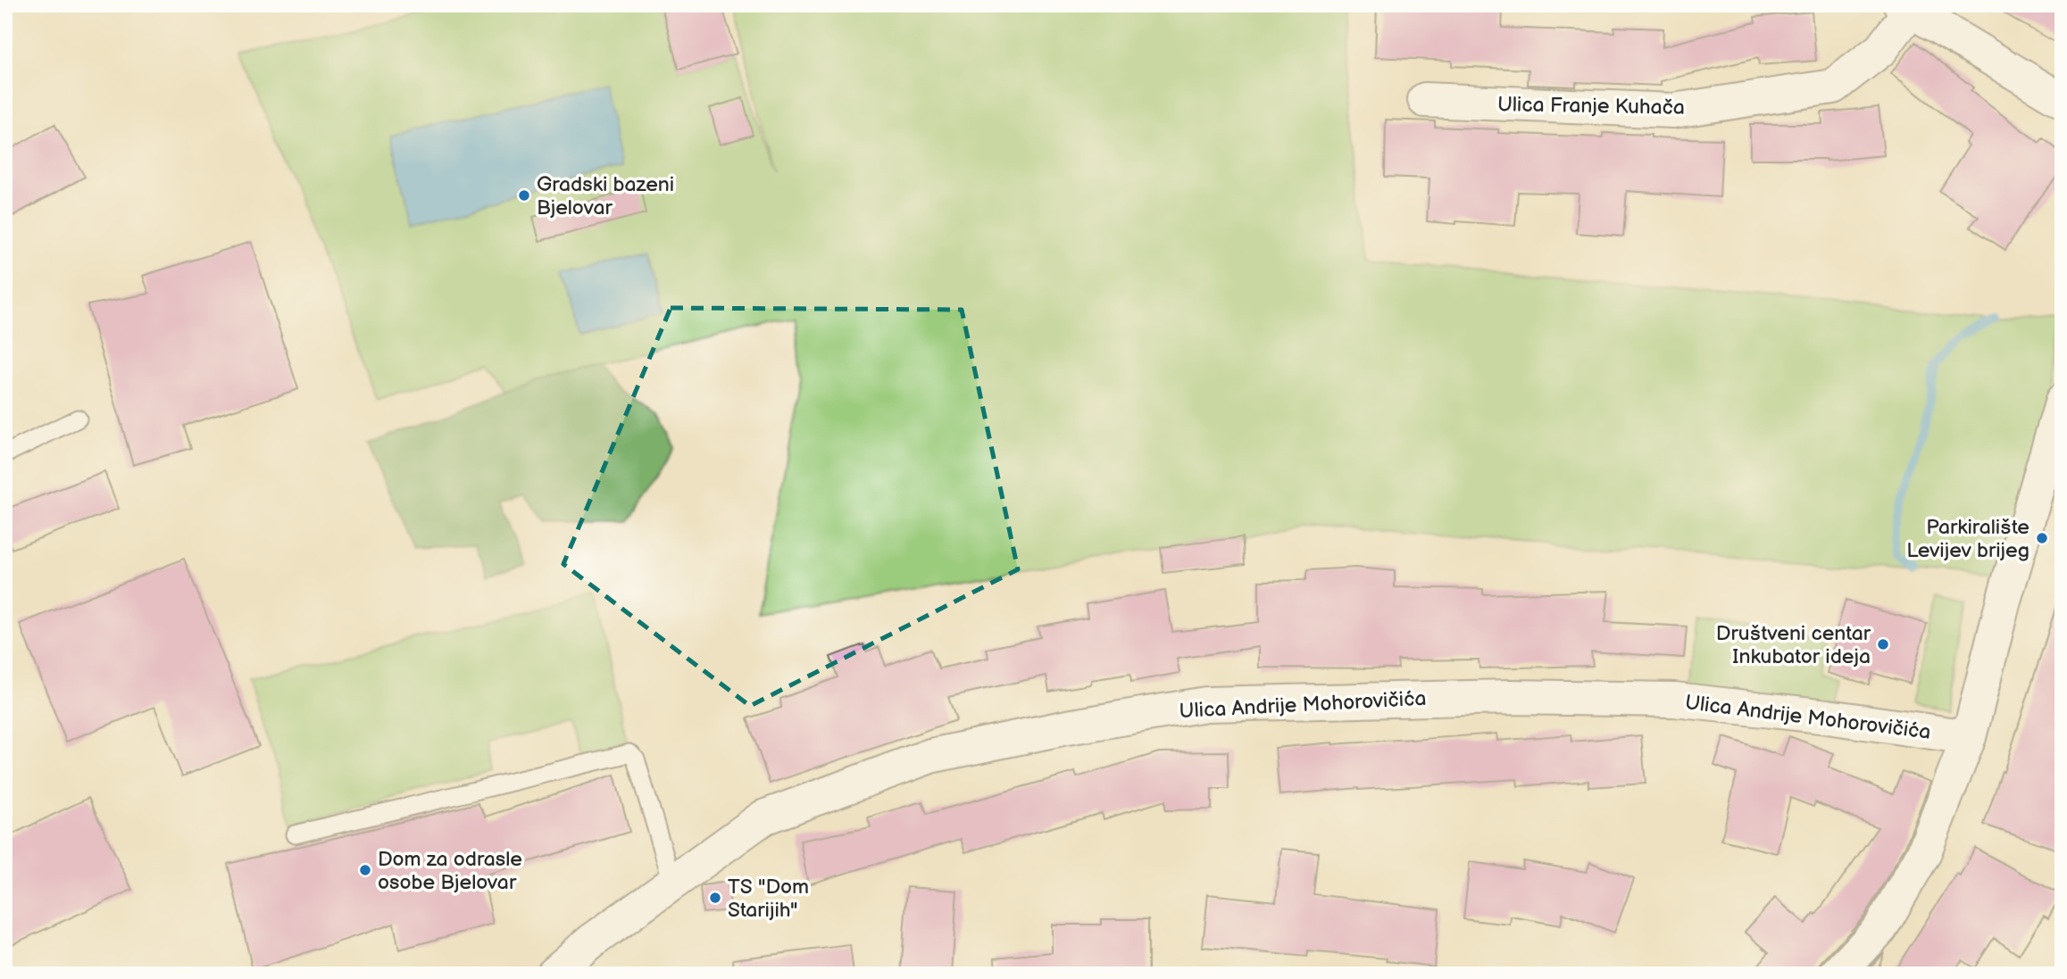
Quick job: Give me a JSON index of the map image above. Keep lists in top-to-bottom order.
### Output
{
  "streets": {
    "street": ["Ulica Franje Kuhača", "Ulica Andrije Mohorovičića"]
  },
  "places": [
    "Gradski bazeni Bjelovar",
    "Parkiralište Levijev brijeg",
    "Društveni centar Inkubator ideja",
    "Dom za odrasle osobe Bjelovar",
    "TS \"Dom Starijih\""
  ]
}
